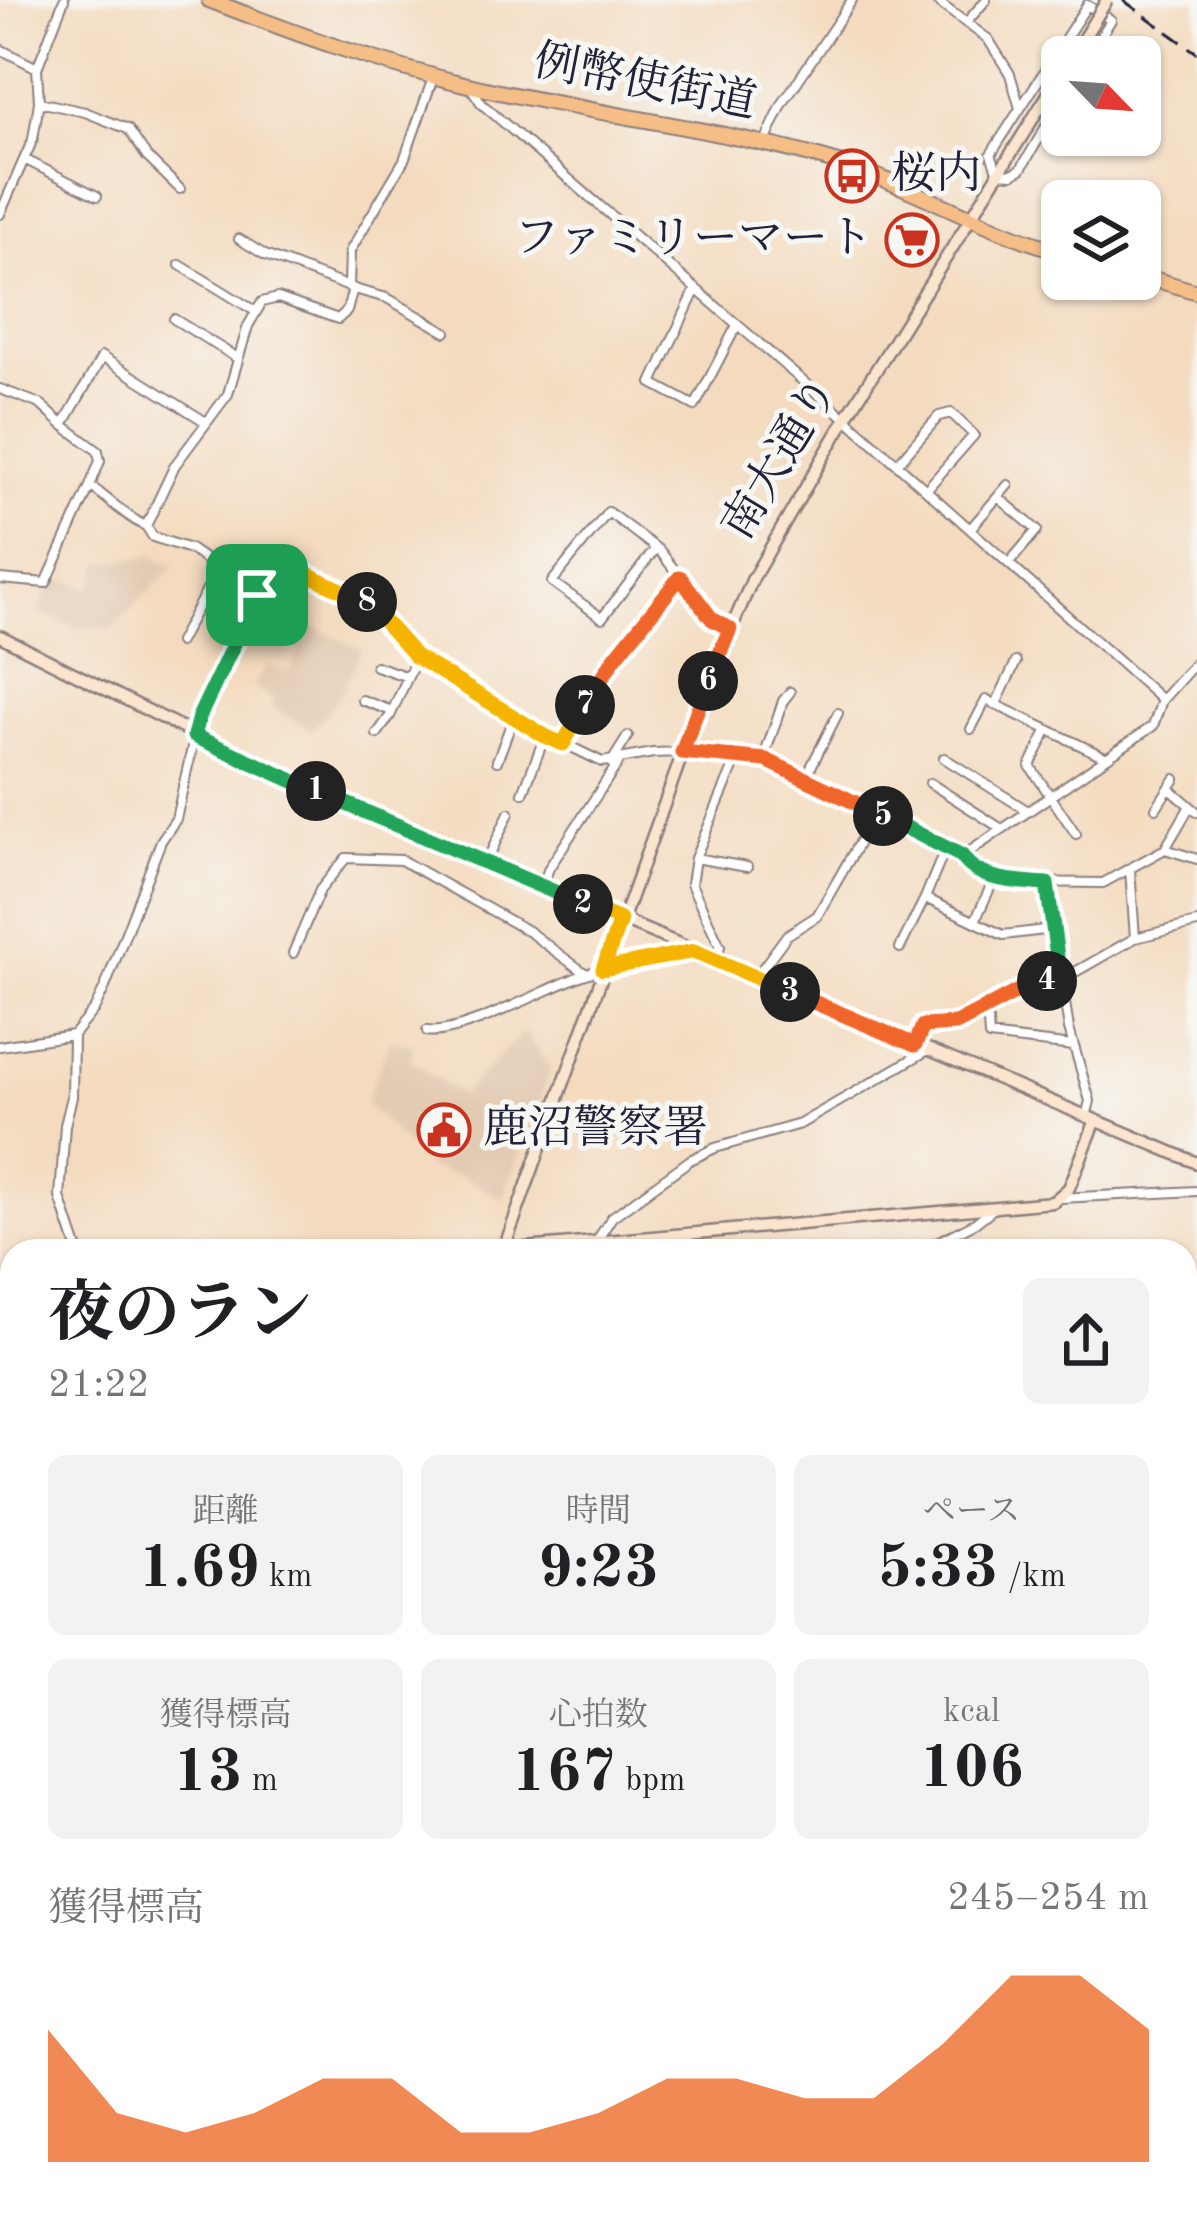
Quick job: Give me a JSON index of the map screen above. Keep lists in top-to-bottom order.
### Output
{
  "streets": {
    "highway": ["例幣使街道"],
    "street": ["南大通り"]
  },
  "crossings": [
    ["例幣使街道", "南大通り"]
  ],
  "places": {
    "bus stop": ["桜内"],
    "supermarket": ["ファミリーマート"],
    "public building": ["鹿沼警察署"]
  },
  "north": "bottom right",
  "page": {
    "pins": [
      "8",
      "6",
      "7",
      "1",
      "5",
      "2",
      "4",
      "3"
    ],
    "heading": ["夜のラン", "21:22"],
    "stats": [
      ["距離", "1.69 km"],
      ["時間", "9:23"],
      ["ペース", "5:33 /km"],
      ["獲得標高", "13 m"],
      ["心拍数", "167 bpm"],
      ["kcal", "106"]
    ],
    "chart": ["獲得標高", "245–254 m"]
  }
}
